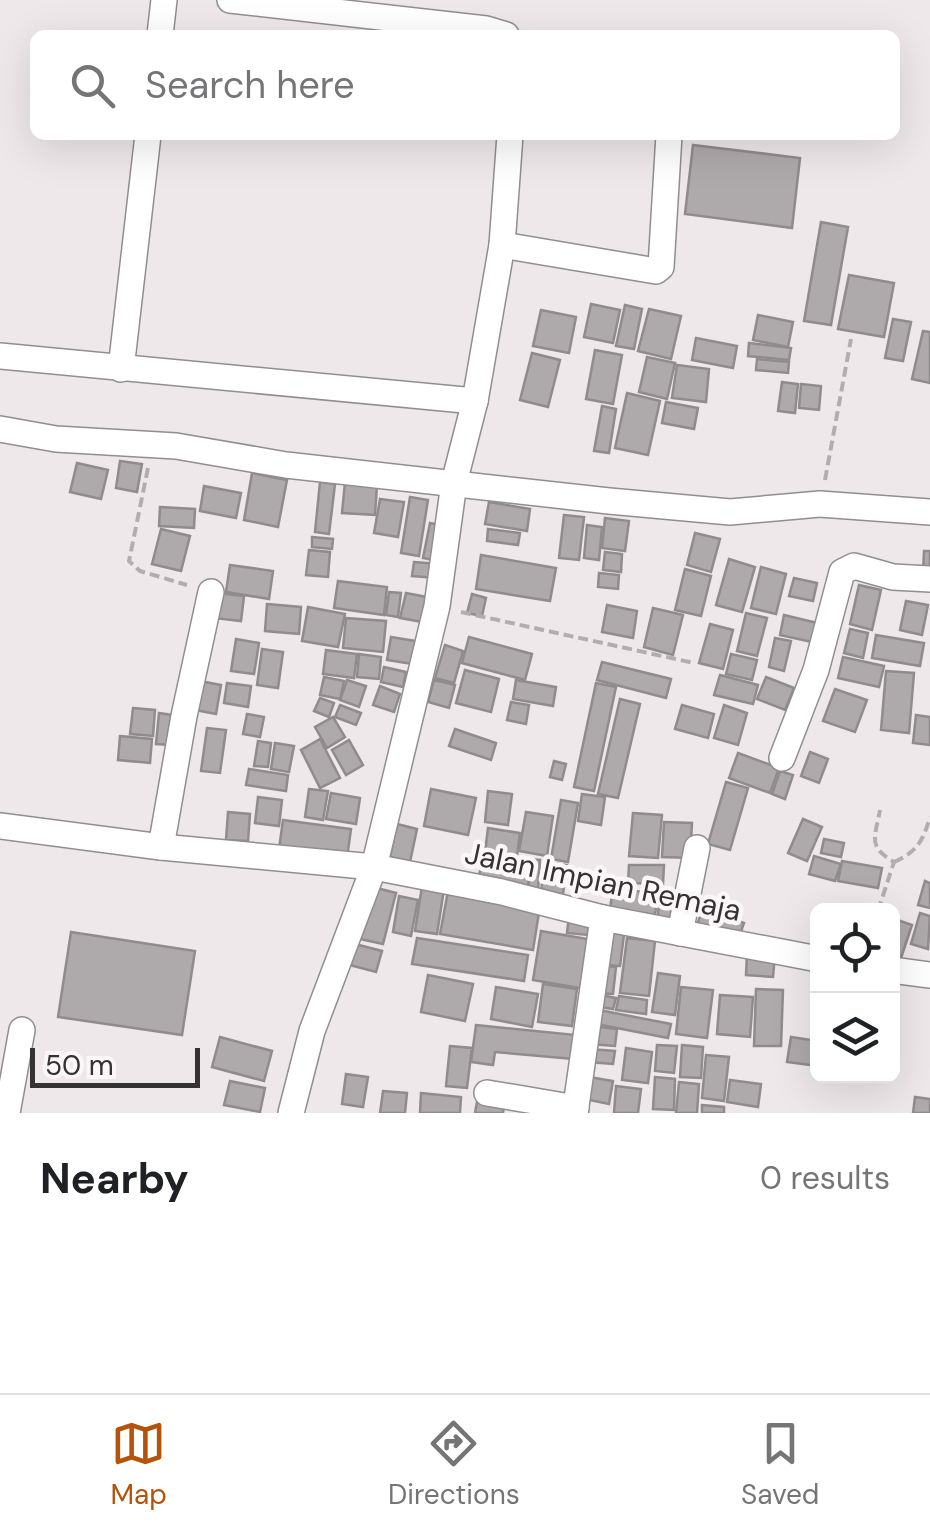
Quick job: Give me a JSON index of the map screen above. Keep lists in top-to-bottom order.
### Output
{
  "streets": {
    "street": ["Jalan Impian Remaja"]
  },
  "scale_bar": "50 m",
  "page": {
    "search": "Search here",
    "scale": "50 m",
    "heading": ["Nearby", "0 results"],
    "nav": ["Map", "Directions", "Saved"]
  }
}
